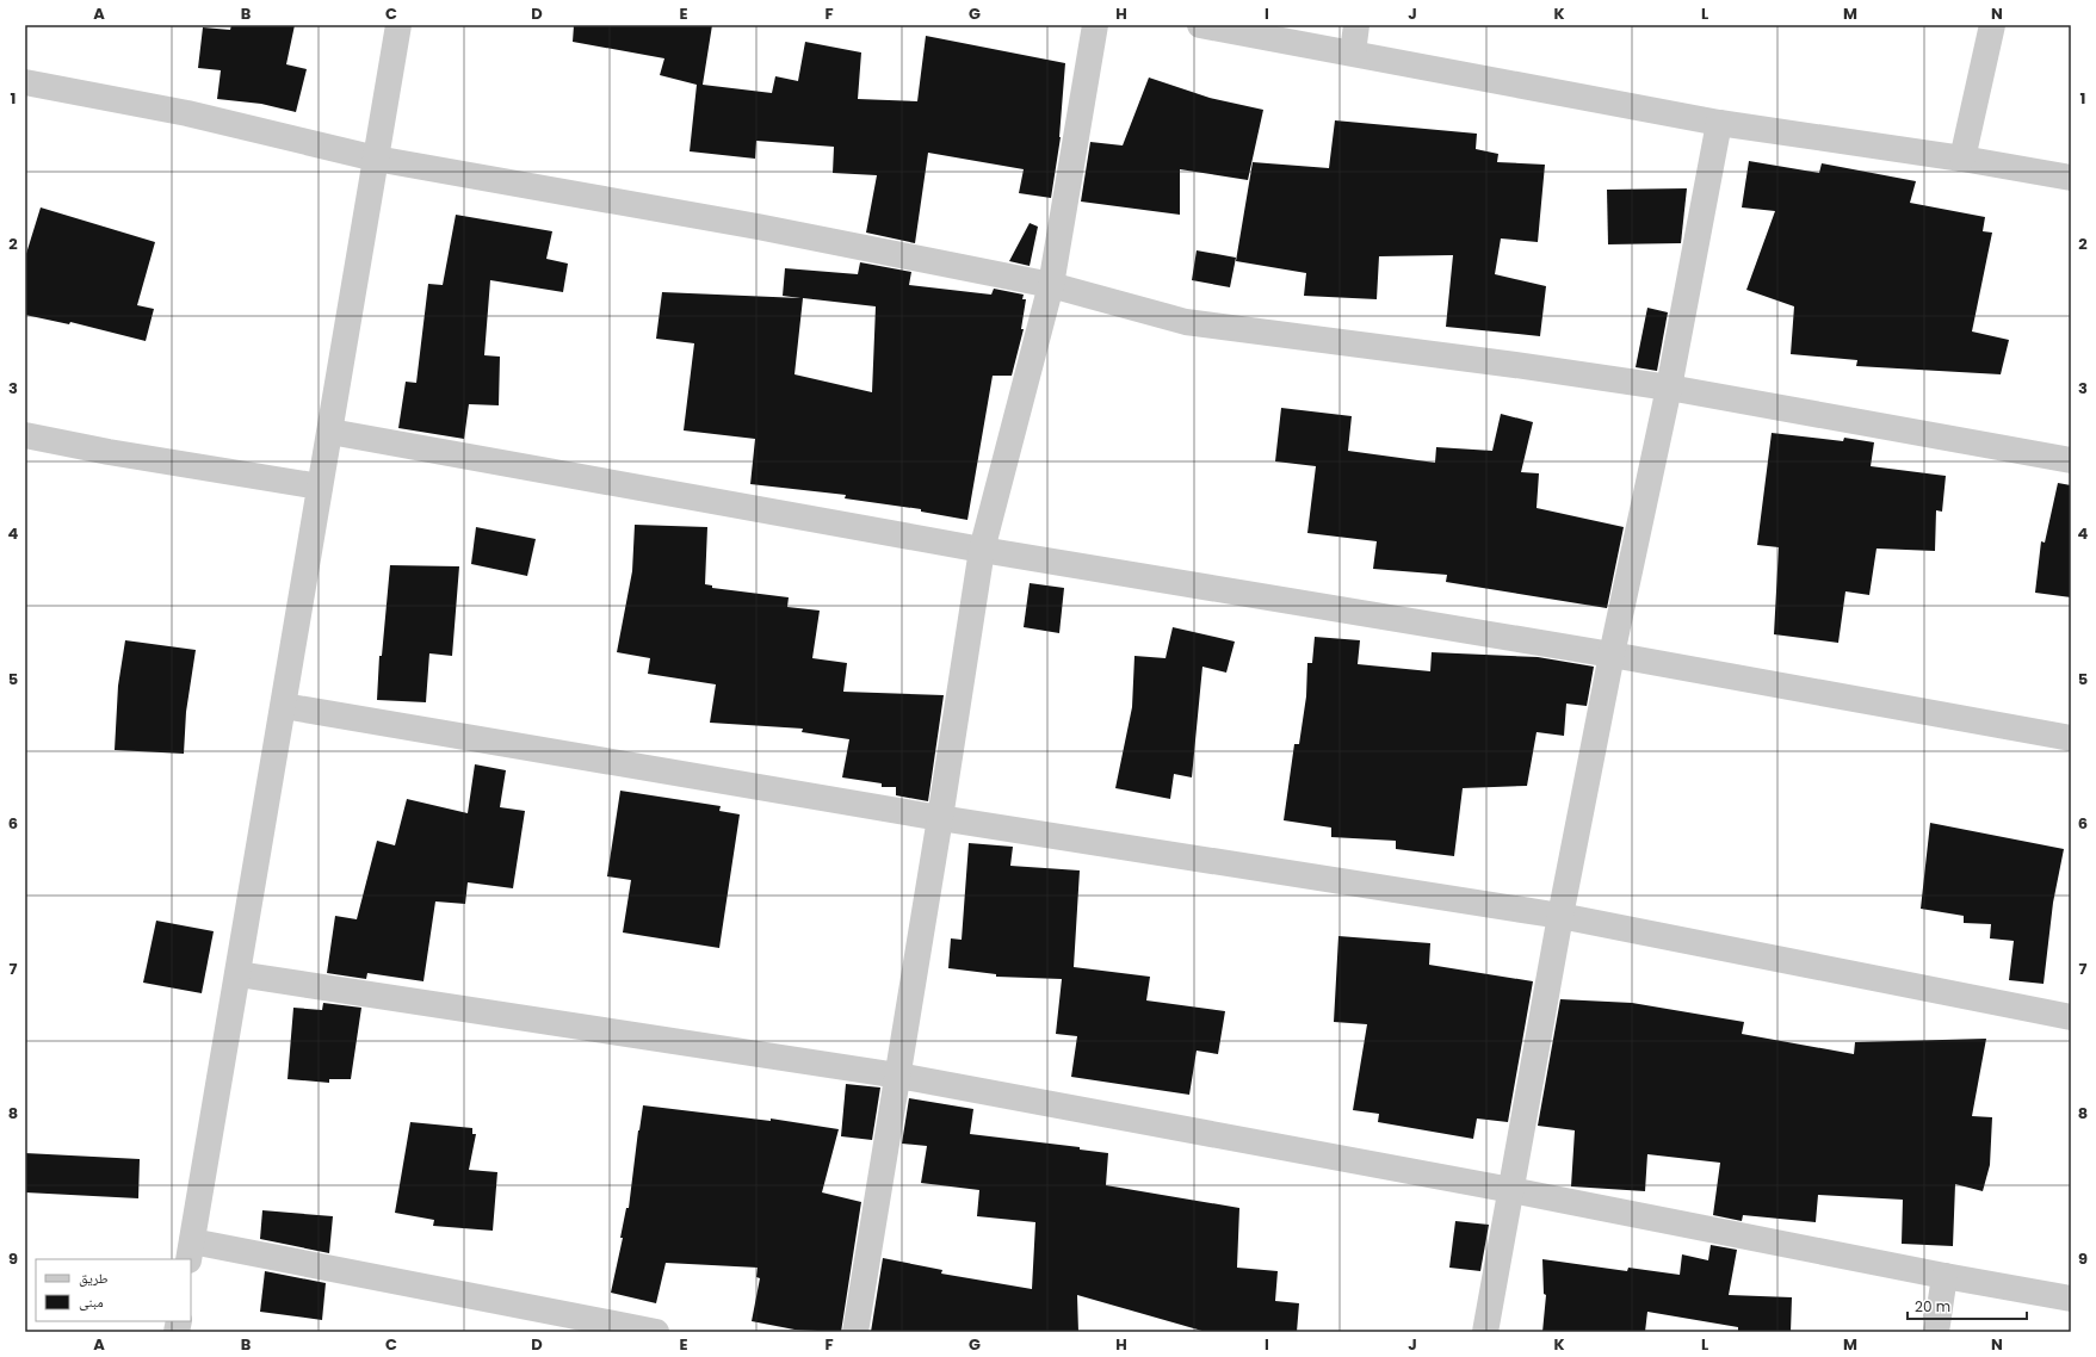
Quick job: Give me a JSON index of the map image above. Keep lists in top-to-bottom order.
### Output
{
  "legend": ["طريق", "مبنى"],
  "scale_bar": "20 m",
  "grid": {
    "columns": [
      "A",
      "B",
      "C",
      "D",
      "E",
      "F",
      "G",
      "H",
      "I",
      "J",
      "K",
      "L",
      "M",
      "N"
    ],
    "rows": [
      "1",
      "2",
      "3",
      "4",
      "5",
      "6",
      "7",
      "8",
      "9"
    ]
  }
}
